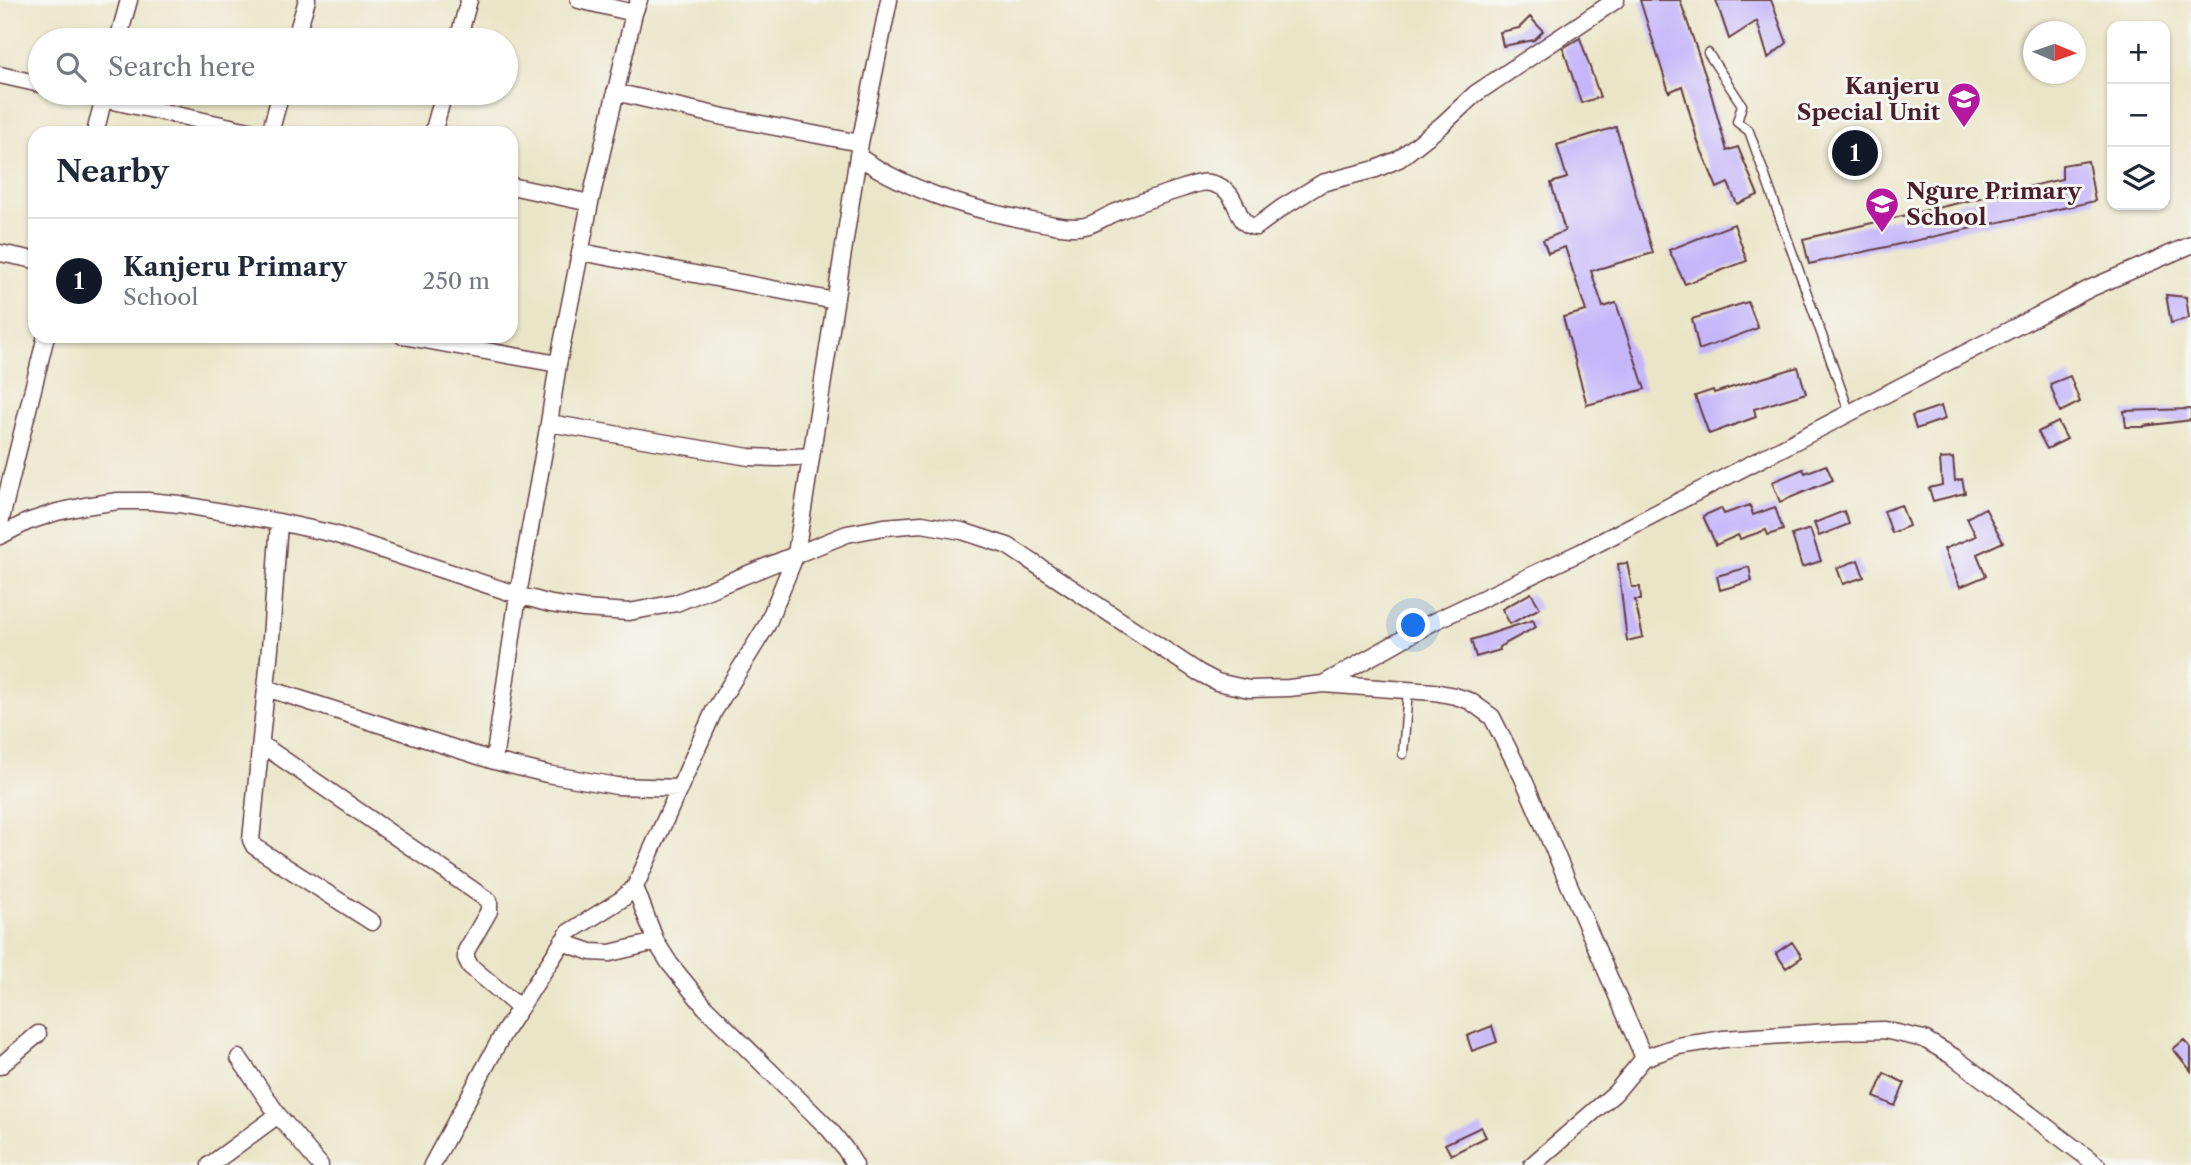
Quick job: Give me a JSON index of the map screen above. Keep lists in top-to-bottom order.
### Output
{
  "places": {
    "school or university": ["Kanjeru Special Unit", "Ngure Primary School"]
  },
  "north": "right",
  "page": {
    "map_buttons": ["+", "−"],
    "search": "Search here",
    "pins": "1",
    "heading": "Nearby",
    "list": [
      {
        "mark": "1",
        "name": "Kanjeru Primary",
        "note": "School",
        "value": "250 m"
      }
    ]
  }
}
